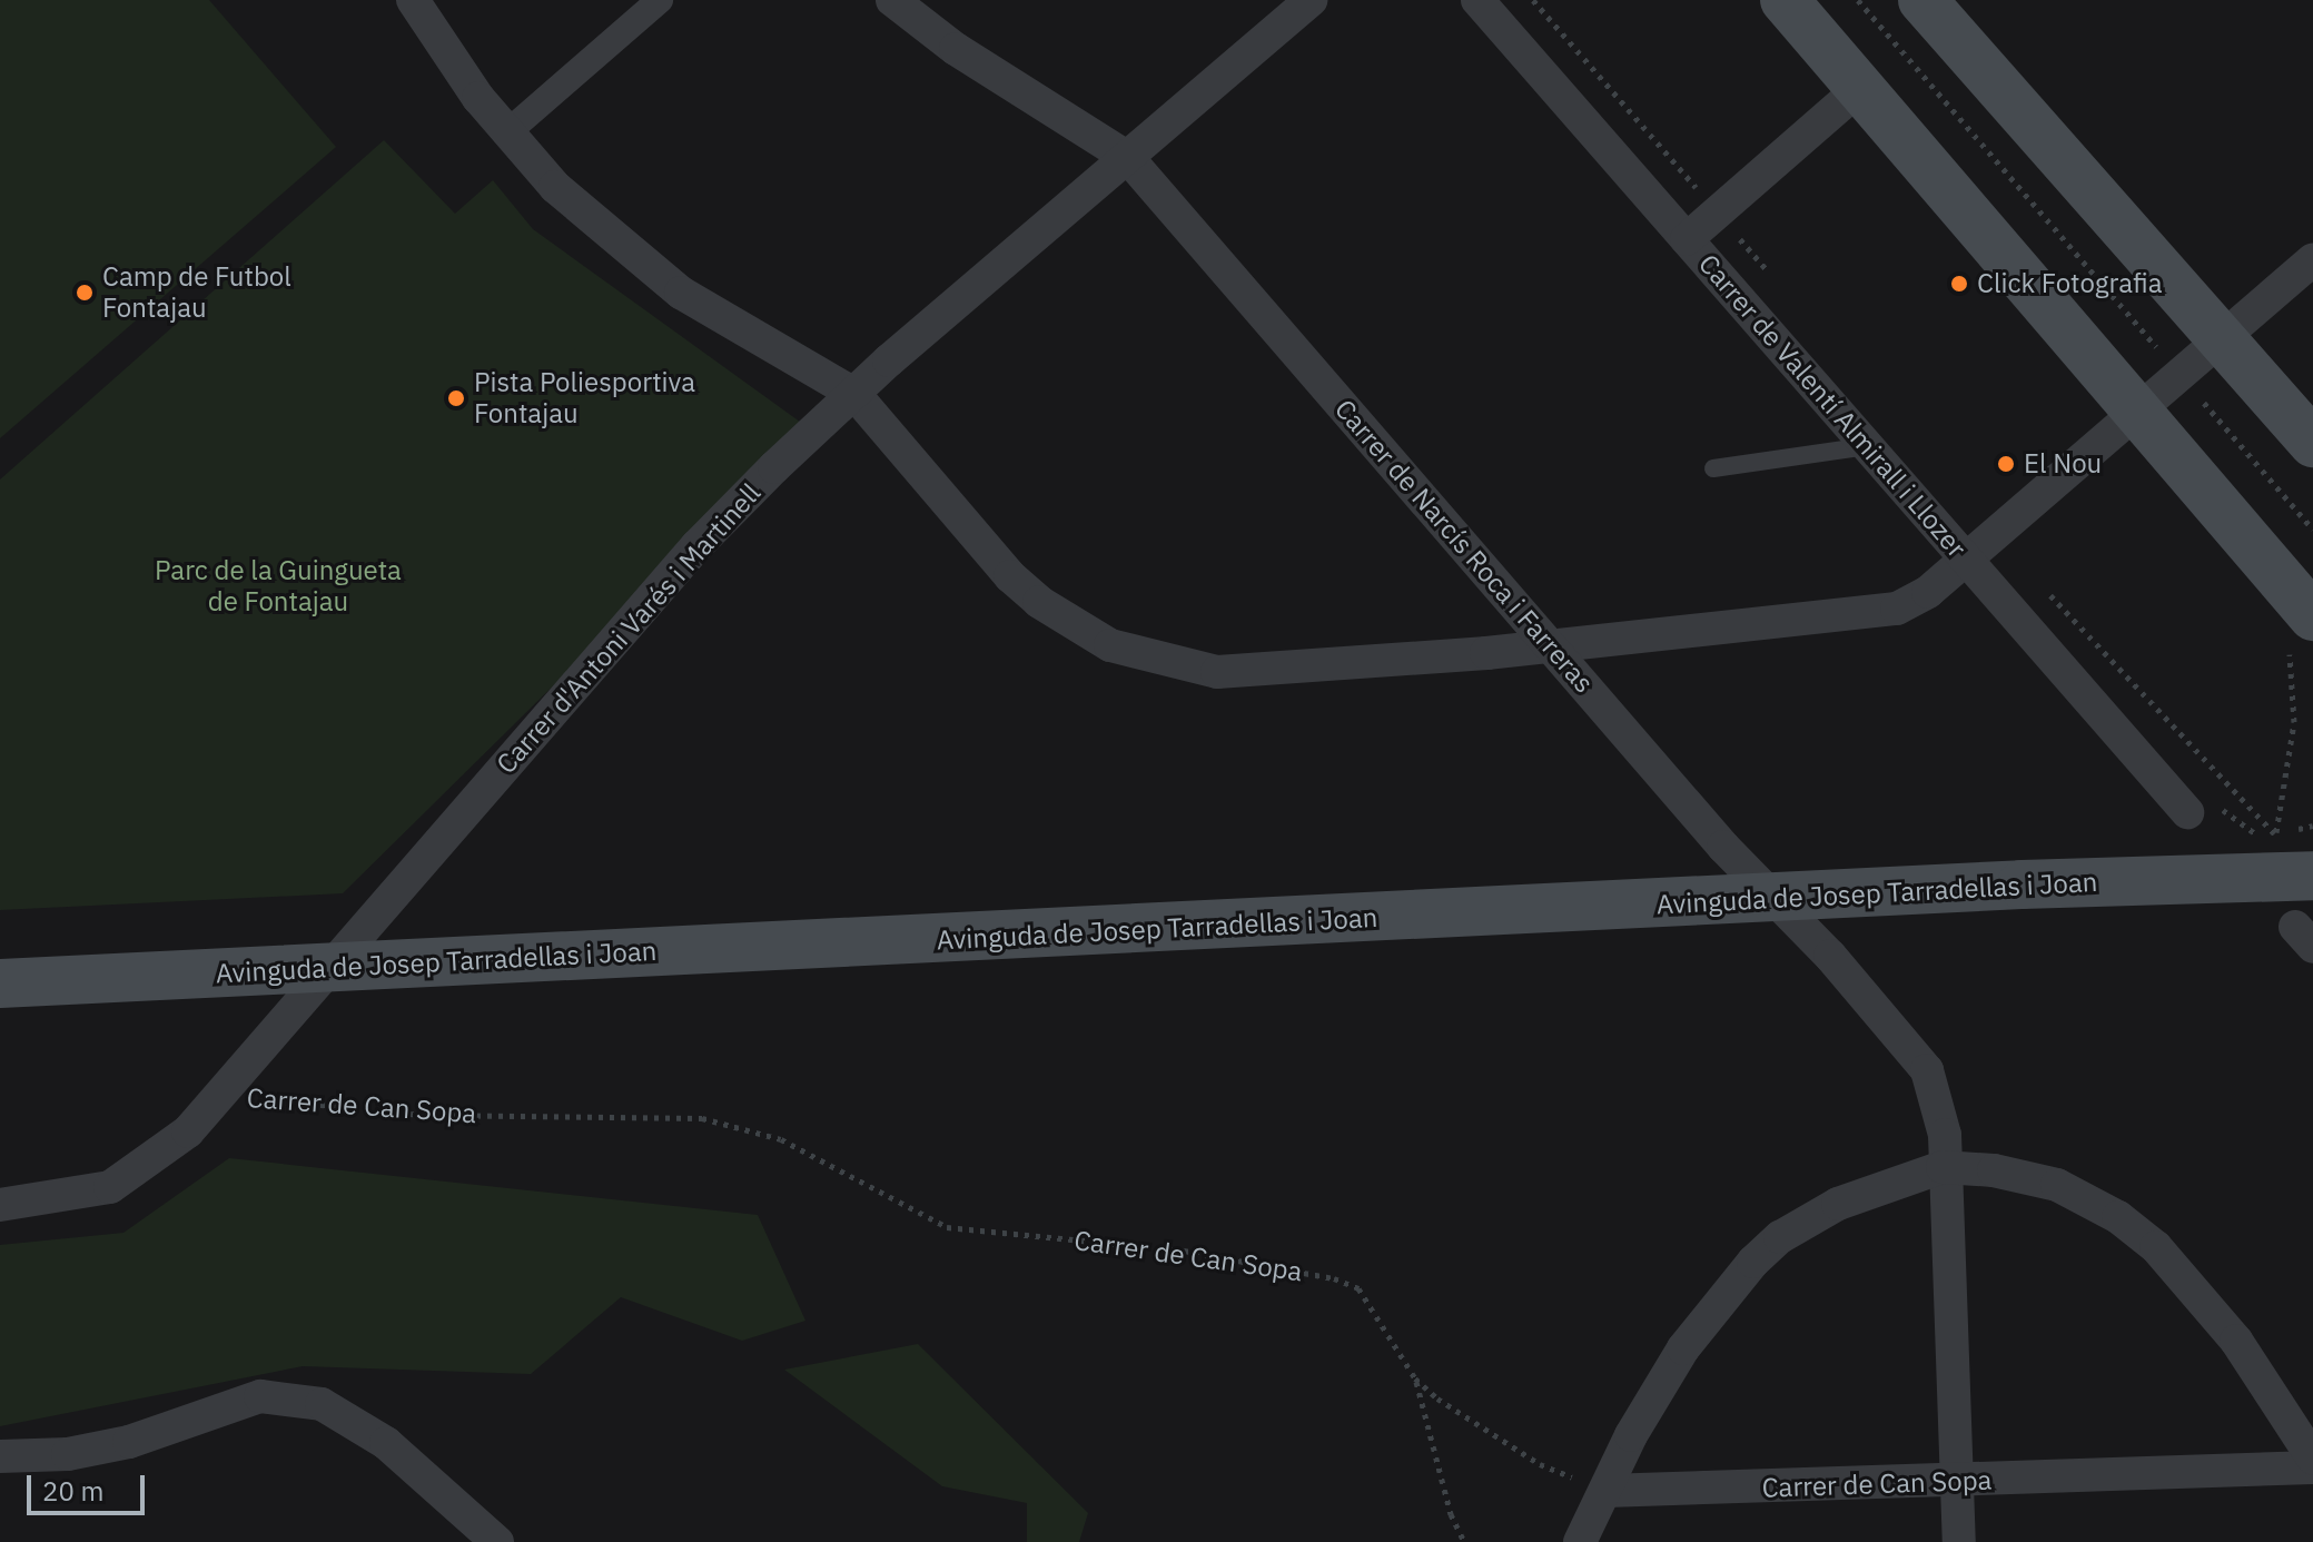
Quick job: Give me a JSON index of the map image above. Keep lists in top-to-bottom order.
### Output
{
  "streets": {
    "main road": ["Avinguda de Josep Tarradellas i Joan"],
    "street": [
      "Carrer de Valentí Almirall i Llozer",
      "Carrer de Narcís Roca i Farreras",
      "Carrer d'Antoni Varés i Martinell",
      "Carrer de Can Sopa"
    ]
  },
  "crossings": [
    ["Carrer de Narcís Roca i Farreras", "Carrer d'Antoni Varés i Martinell"],
    ["Carrer de Narcís Roca i Farreras", "Avinguda de Josep Tarradellas i Joan"],
    ["Carrer de Narcís Roca i Farreras", "Carrer de Can Sopa"],
    ["Carrer d'Antoni Varés i Martinell", "Avinguda de Josep Tarradellas i Joan"],
    ["Carrer d'Antoni Varés i Martinell", "Carrer de Can Sopa"]
  ],
  "parks": ["Parc de la Guingueta de Fontajau"],
  "places": [
    "Click Fotografia",
    "Camp de Futbol Fontajau",
    "Pista Poliesportiva Fontajau",
    "El Nou"
  ],
  "scale_bar": "20 m"
}
